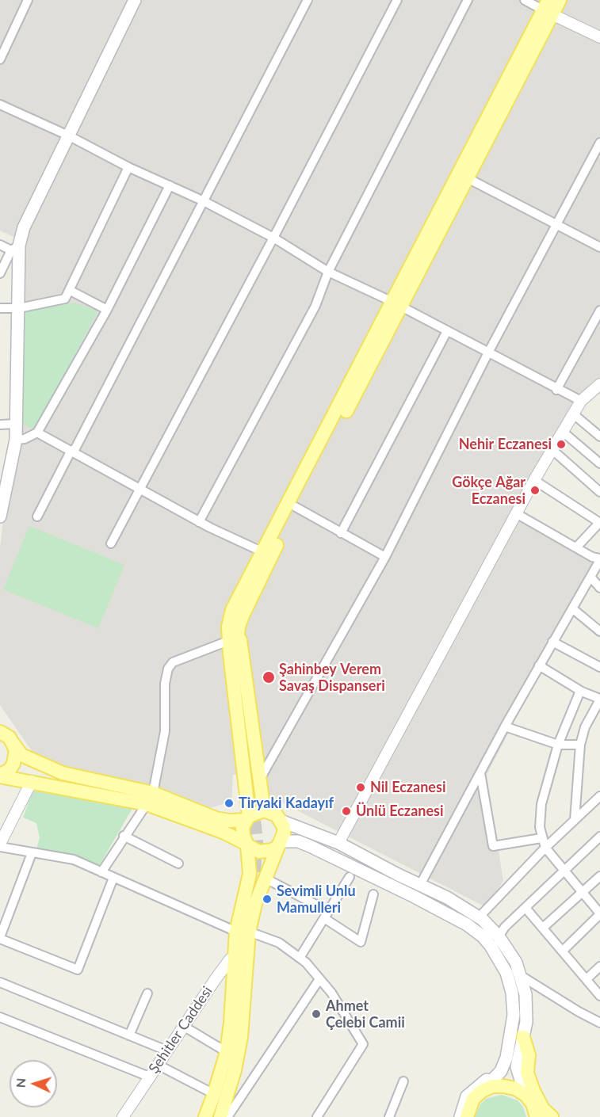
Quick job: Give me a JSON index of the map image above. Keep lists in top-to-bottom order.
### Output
{
  "streets": {
    "street": ["Şehitler Caddesi"]
  },
  "places": [
    "Nehir Eczanesi",
    "Gökçe Ağar Eczanesi",
    "Şahinbey Verem Savaş Dispanseri",
    "Nil Eczanesi",
    "Tiryaki Kadayıf",
    "Ünlü Eczanesi",
    "Sevimli Unlu Mamulleri",
    "Ahmet Çelebi Camii"
  ],
  "north": "left"
}
